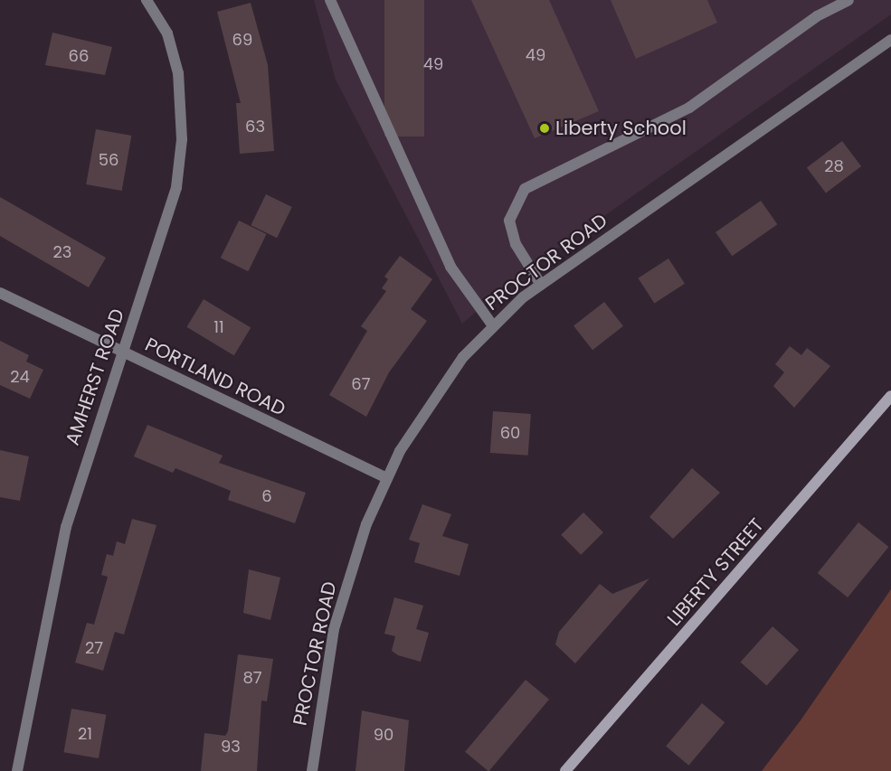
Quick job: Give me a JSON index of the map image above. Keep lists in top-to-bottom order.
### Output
{
  "streets": {
    "main road": ["LIBERTY STREET"],
    "street": ["PROCTOR ROAD", "AMHERST ROAD", "PORTLAND ROAD"]
  },
  "crossings": [
    ["PROCTOR ROAD", "PORTLAND ROAD"],
    ["AMHERST ROAD", "PORTLAND ROAD"]
  ],
  "places": ["Liberty School"],
  "house_numbers": [
    "69",
    "49",
    "66",
    "49",
    "63",
    "56",
    "28",
    "23",
    "11",
    "24",
    "67",
    "60",
    "6",
    "27",
    "87",
    "21",
    "90",
    "93"
  ]
}
